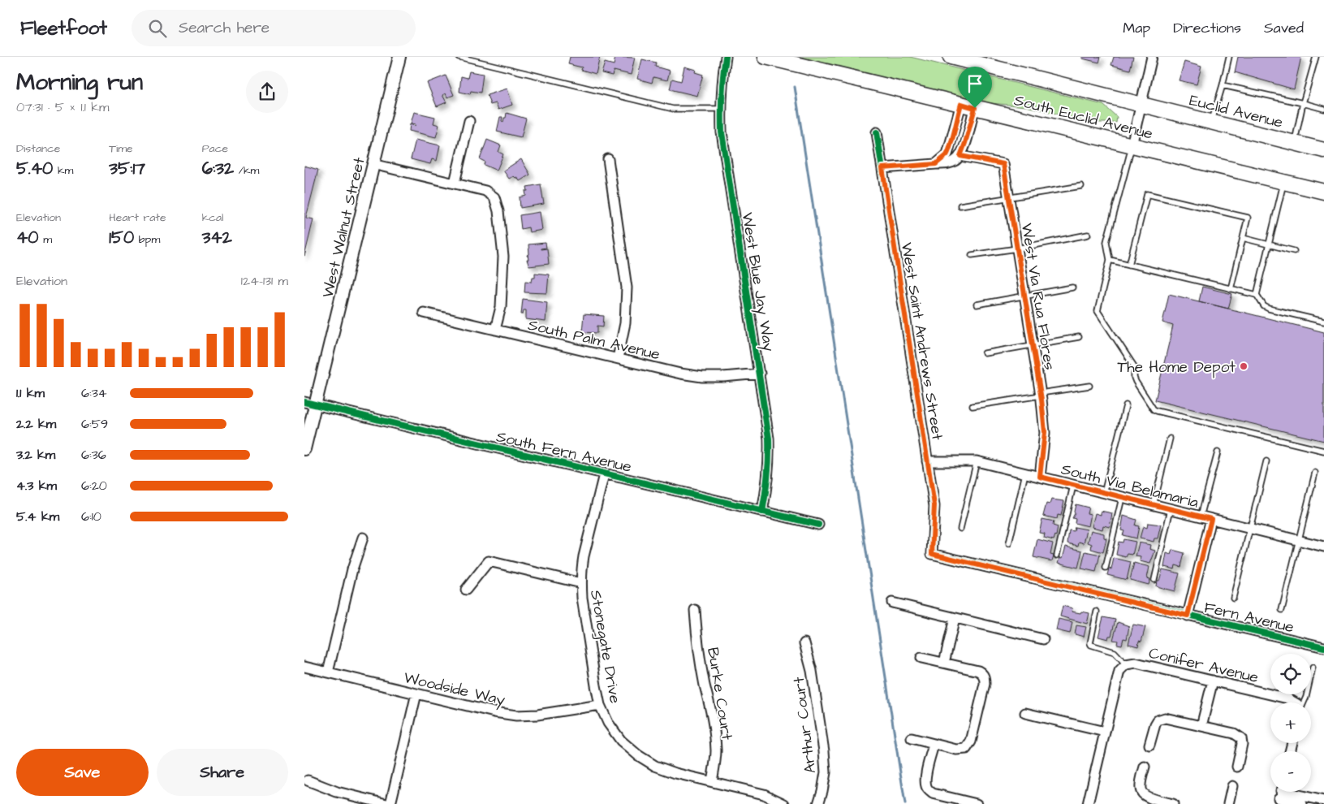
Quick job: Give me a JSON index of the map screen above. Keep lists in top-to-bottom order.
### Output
{
  "streets": {
    "main road": ["Euclid Avenue", "South Euclid Avenue"],
    "street": [
      "West Walnut Street",
      "West Blue Jay Way",
      "West Via Rua Flores",
      "South Palm Avenue",
      "West Saint Andrews Street",
      "South Fern Avenue",
      "South Via Belamaria",
      "Fern Avenue",
      "Stonegate Drive",
      "Conifer Avenue",
      "Woodside Way",
      "Burke Court",
      "Arthur Court"
    ]
  },
  "crossings": [
    ["Euclid Avenue", "South Euclid Avenue"],
    ["West Walnut Street", "South Fern Avenue"],
    ["West Blue Jay Way", "South Palm Avenue"],
    ["West Blue Jay Way", "South Fern Avenue"],
    ["West Via Rua Flores", "South Via Belamaria"],
    ["West Saint Andrews Street", "South Via Belamaria"],
    ["West Saint Andrews Street", "Fern Avenue"],
    ["South Fern Avenue", "Stonegate Drive"],
    ["Stonegate Drive", "Woodside Way"],
    ["Stonegate Drive", "Burke Court"]
  ],
  "places": ["The Home Depot"],
  "page": {
    "header": "Fleetfoot",
    "search": "Search here",
    "nav": ["Map", "Directions", "Saved"],
    "heading": ["Morning run", "07:31 · 5 × 1.1 km"],
    "stats": [
      ["Distance", "5.40 km"],
      ["Time", "35:17"],
      ["Pace", "6:32 /km"],
      ["Elevation", "40 m"],
      ["Heart rate", "150 bpm"],
      ["kcal", "342"]
    ],
    "chart": ["Elevation", "124–131 m"],
    "list": [
      {
        "name": "1.1 km",
        "note": "6:34"
      },
      {
        "name": "2.2 km",
        "note": "6:59"
      },
      {
        "name": "3.2 km",
        "note": "6:36"
      },
      {
        "name": "4.3 km",
        "note": "6:20"
      },
      {
        "name": "5.4 km",
        "note": "6:10"
      }
    ],
    "map_buttons": ["+", "−"],
    "buttons": ["Save", "Share"]
  }
}
